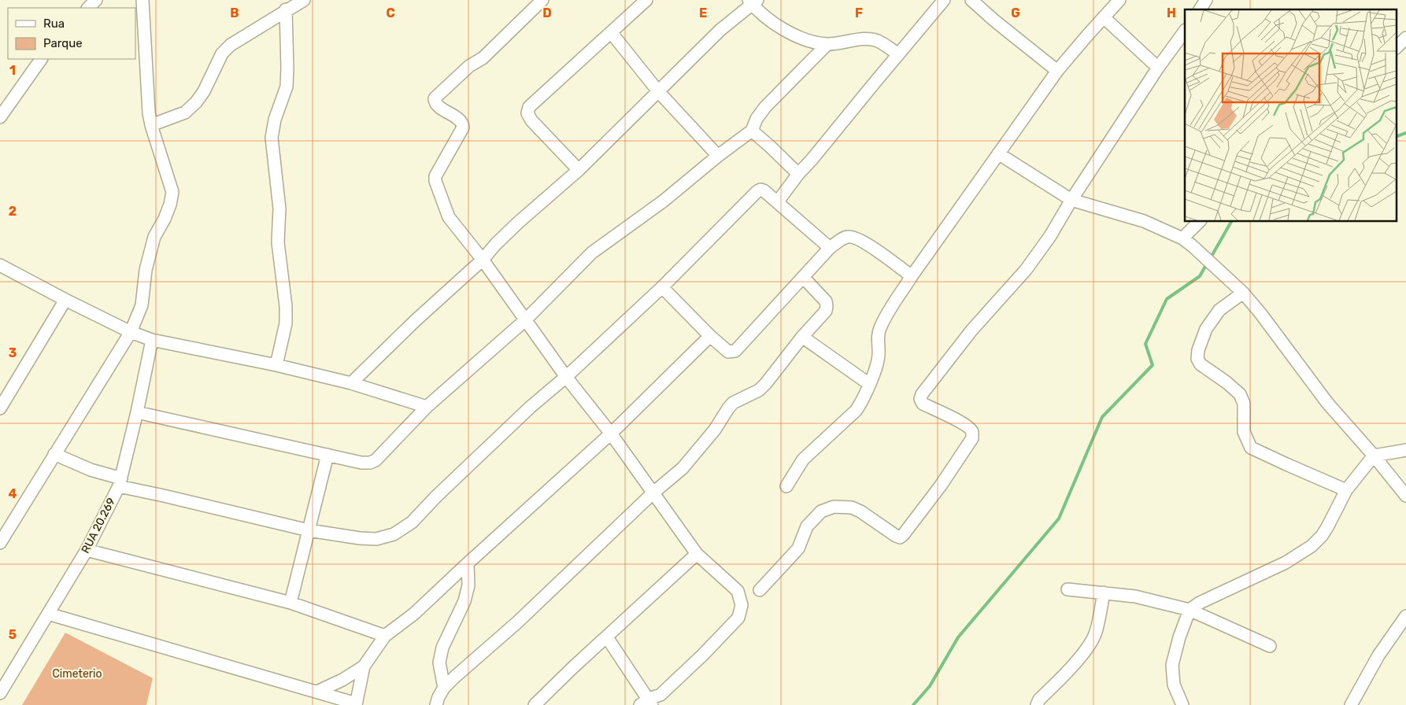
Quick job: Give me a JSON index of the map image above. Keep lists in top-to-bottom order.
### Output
{
  "streets": {
    "street": ["RUA 20.269"]
  },
  "parks": ["Cimeterio"],
  "legend": ["Rua", "Parque"],
  "grid": {
    "columns": [
      "B",
      "C",
      "D",
      "E",
      "F",
      "G",
      "H"
    ],
    "rows": [
      "1",
      "2",
      "3",
      "4",
      "5"
    ]
  }
}
